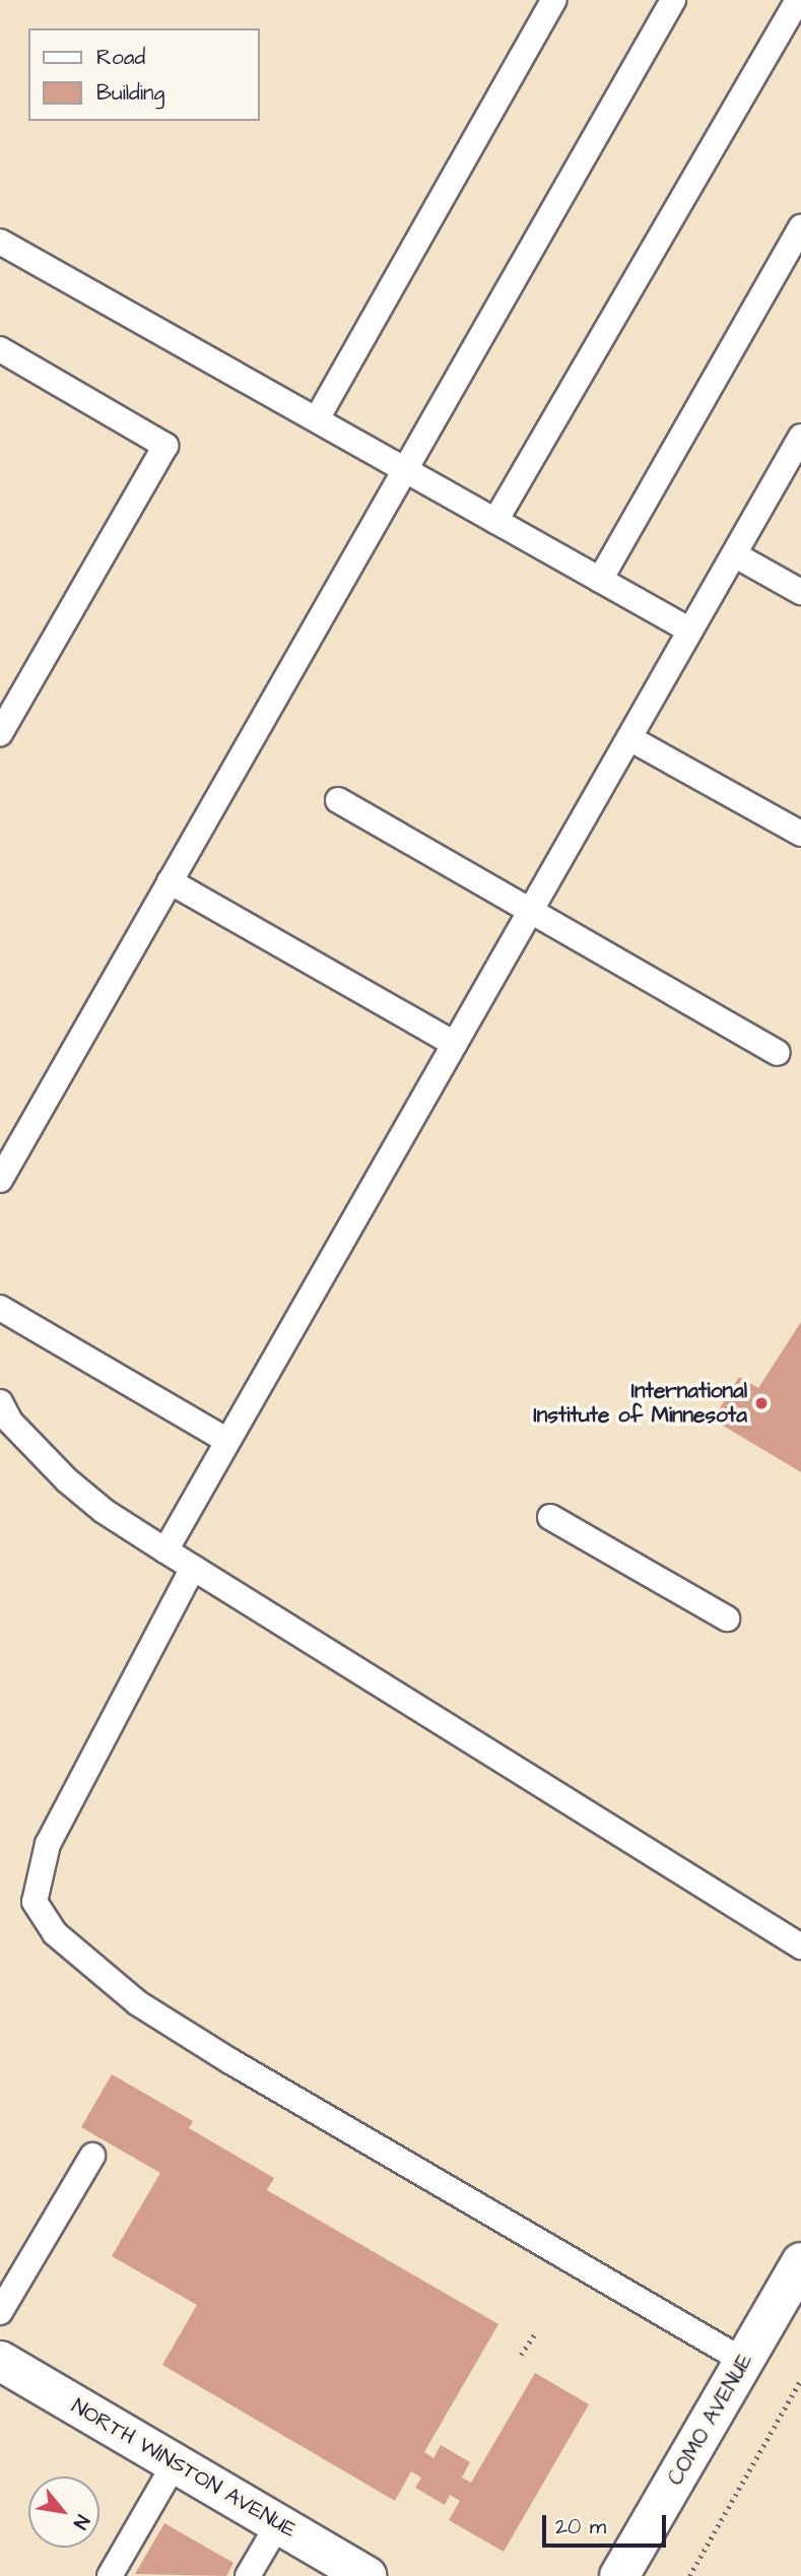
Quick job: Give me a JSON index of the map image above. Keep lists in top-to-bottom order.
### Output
{
  "streets": {
    "street": ["COMO AVENUE", "NORTH WINSTON AVENUE"]
  },
  "places": ["International Institute of Minnesota"],
  "legend": ["Road", "Building"],
  "scale_bar": "20 m",
  "north": "bottom right"
}
